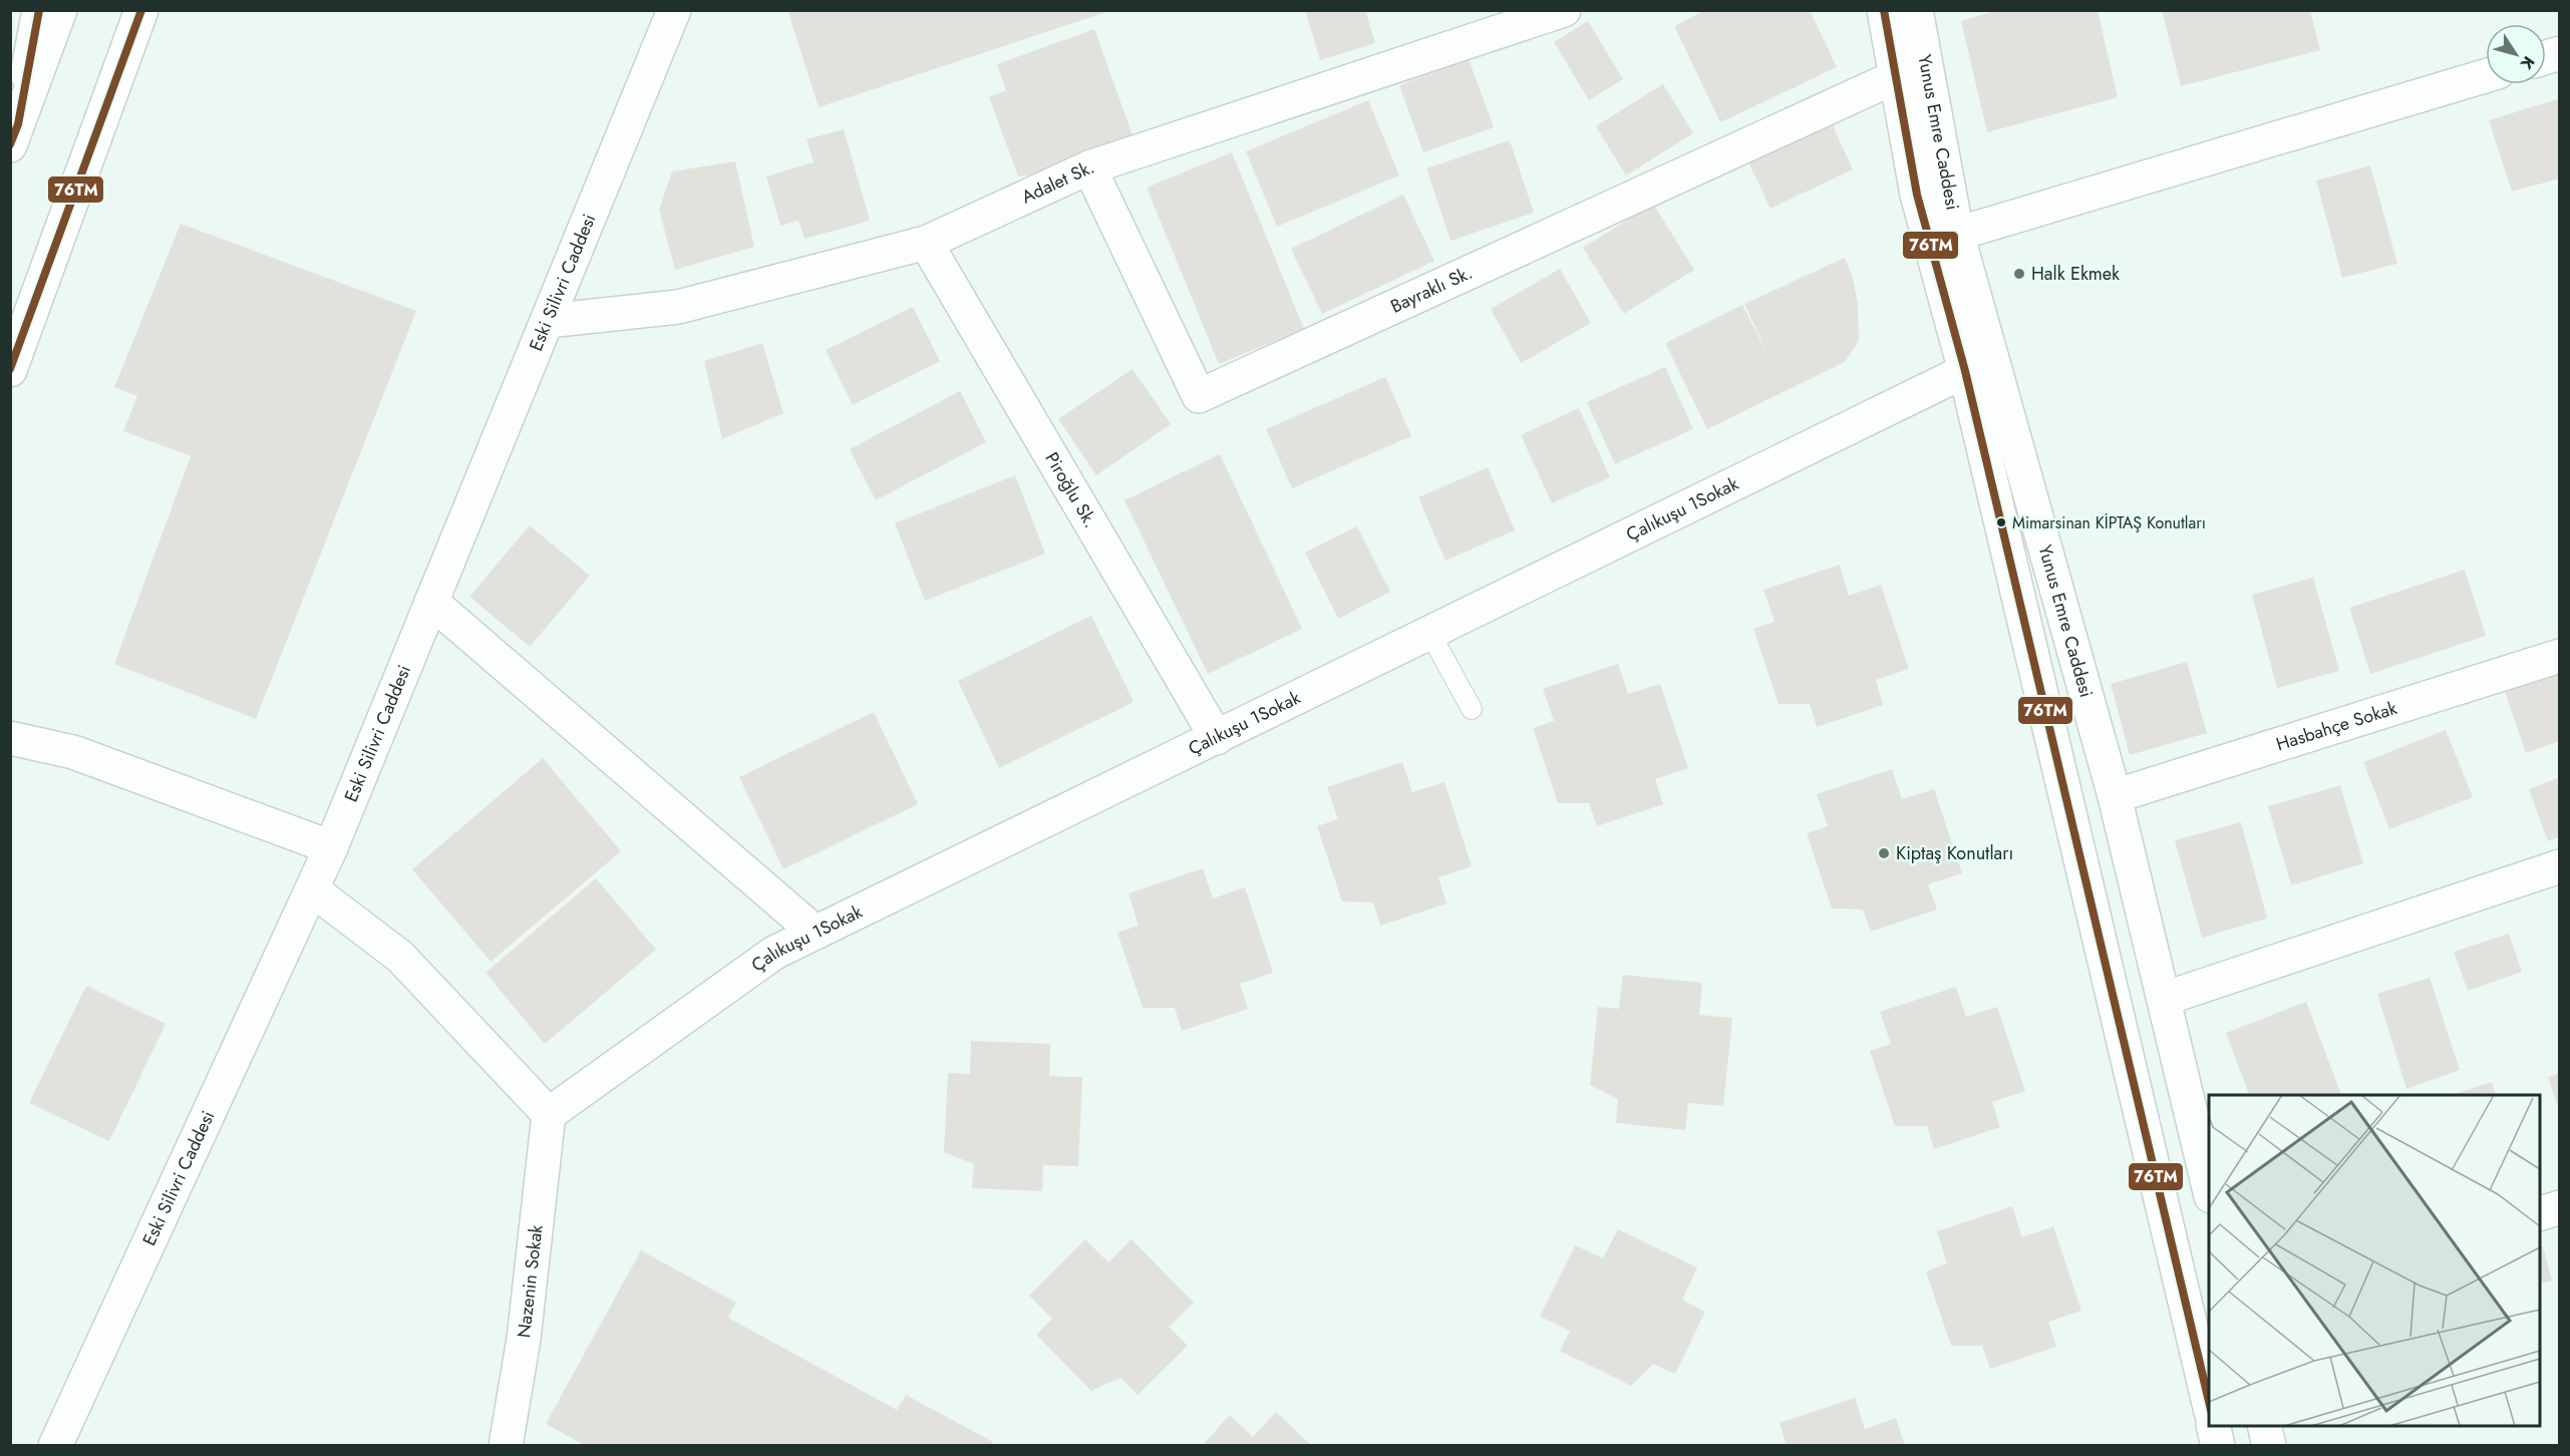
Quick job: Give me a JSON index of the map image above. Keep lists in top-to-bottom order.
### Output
{
  "streets": {
    "main road": [
      "Yunus Emre Caddesi",
      "Adalet Sk.",
      "Eski Silivri Caddesi",
      "Bayraklı Sk.",
      "Piroğlu Sk.",
      "Çalıkuşu 1Sokak",
      "Hasbahçe Sokak",
      "Nazenin Sokak"
    ]
  },
  "crossings": [
    ["Yunus Emre Caddesi", "Hasbahçe Sokak"],
    ["Adalet Sk.", "Eski Silivri Caddesi"],
    ["Adalet Sk.", "Bayraklı Sk."],
    ["Adalet Sk.", "Piroğlu Sk."],
    ["Piroğlu Sk.", "Çalıkuşu 1Sokak"],
    ["Çalıkuşu 1Sokak", "Nazenin Sokak"]
  ],
  "places": ["Halk Ekmek", "Mimarsinan KİPTAŞ Konutları", "Kiptaş Konutları"],
  "lines": ["transit line 76TM"],
  "north": "bottom right"
}
